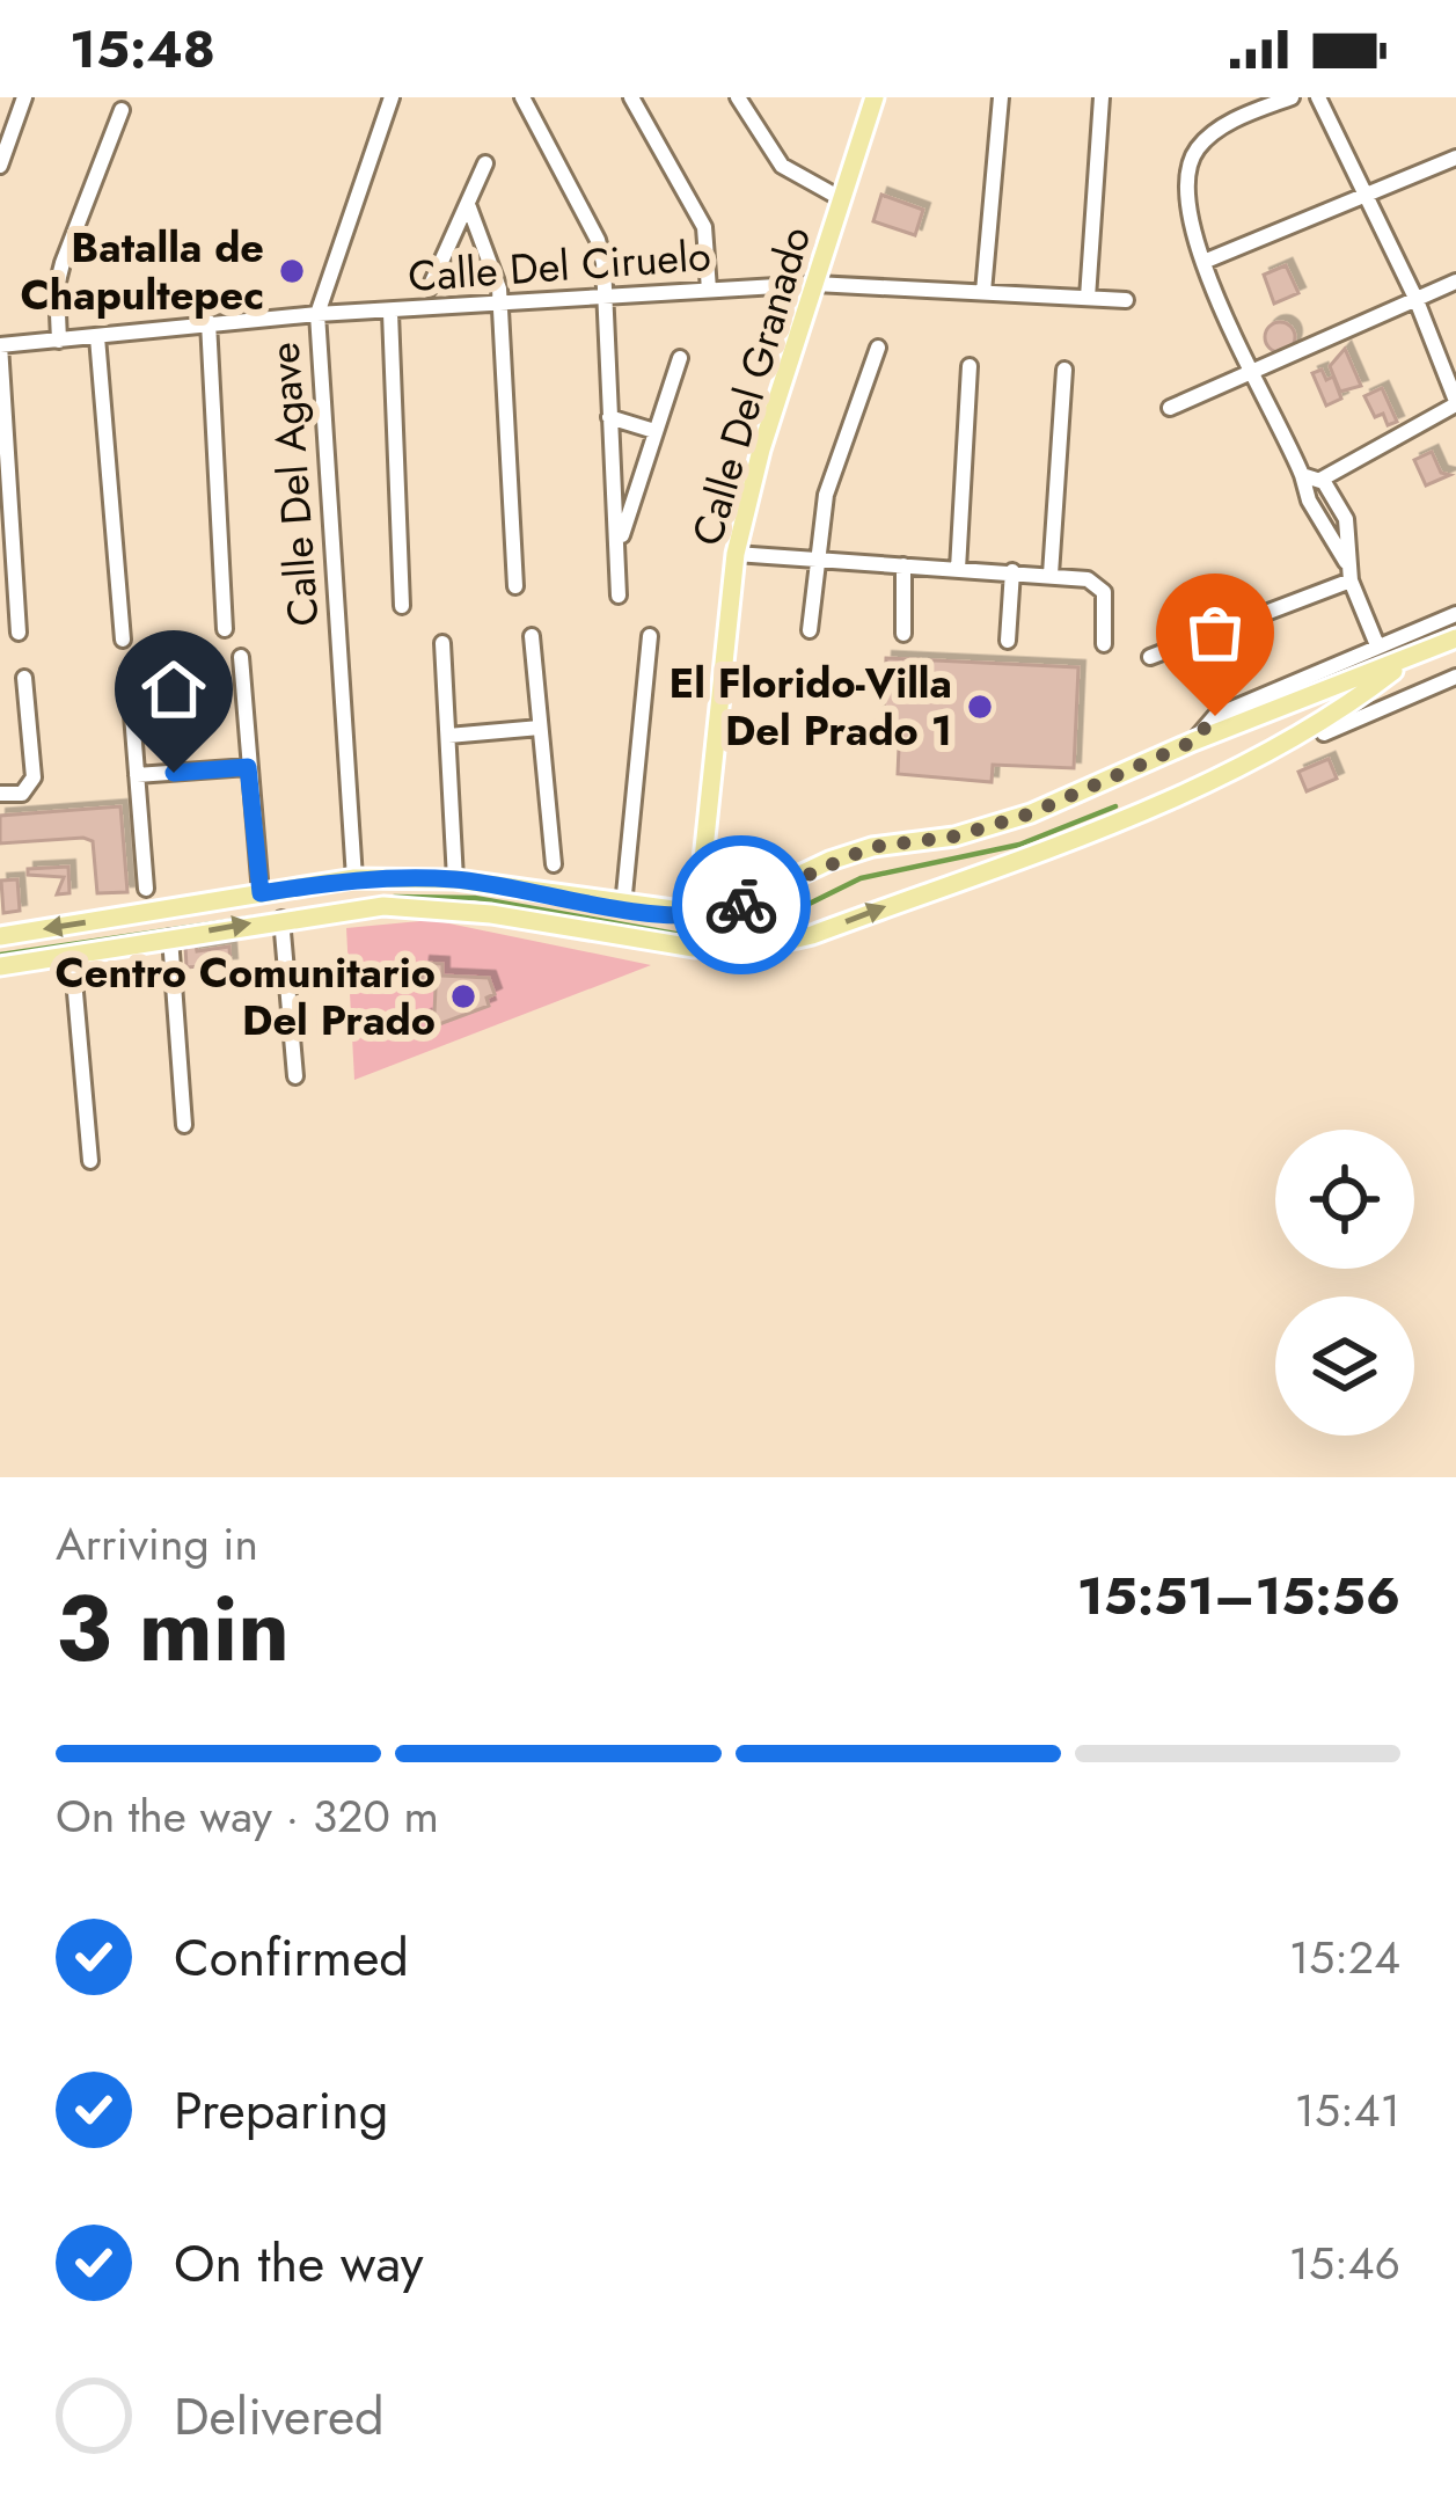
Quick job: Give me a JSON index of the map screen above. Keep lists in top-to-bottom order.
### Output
{
  "streets": {
    "main road": ["Calle Del Granado"],
    "street": ["Calle Del Ciruelo", "Calle Del Agave"]
  },
  "crossings": [
    ["Calle Del Ciruelo", "Calle Del Granado"],
    ["Calle Del Ciruelo", "Calle Del Agave"]
  ],
  "places": ["Batalla de Chapultepec", "El Florido-Villa Del Prado 1", "Centro Comunitario Del Prado"],
  "page": {
    "status": "15:48",
    "heading": ["3 min", "Arriving in", "15:51–15:56"],
    "bar": "On the way · 320 m",
    "list": [
      ["Confirmed", "15:24"],
      ["Preparing", "15:41"],
      ["On the way", "15:46"],
      "Delivered"
    ]
  }
}
